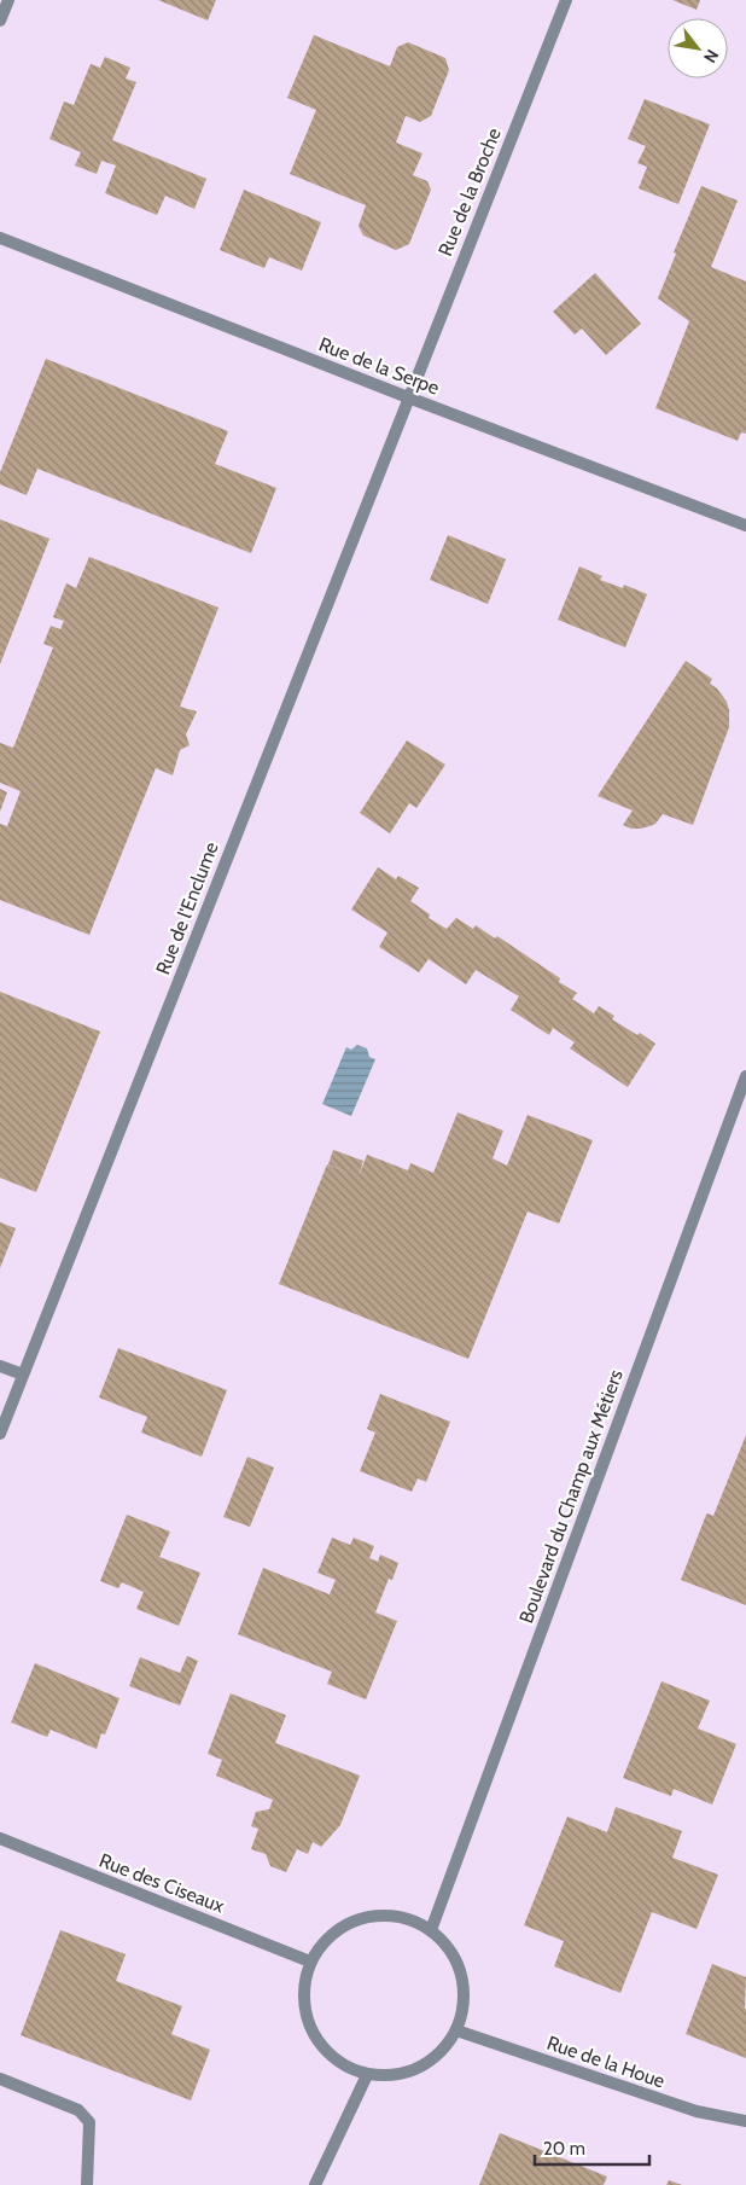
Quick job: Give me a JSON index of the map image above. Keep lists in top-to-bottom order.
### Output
{
  "streets": {
    "street": [
      "Rue de la Broche",
      "Rue de la Serpe",
      "Rue de l'Enclume",
      "Boulevard du Champ aux Métiers",
      "Rue des Ciseaux",
      "Rue de la Houe"
    ]
  },
  "crossings": [
    ["Rue de la Broche", "Rue de la Serpe"],
    ["Rue de la Broche", "Rue de l'Enclume"],
    ["Rue de la Serpe", "Rue de l'Enclume"],
    ["Boulevard du Champ aux Métiers", "Rue des Ciseaux"],
    ["Boulevard du Champ aux Métiers", "Rue de la Houe"],
    ["Rue des Ciseaux", "Rue de la Houe"]
  ],
  "scale_bar": "20 m",
  "north": "bottom right"
}
